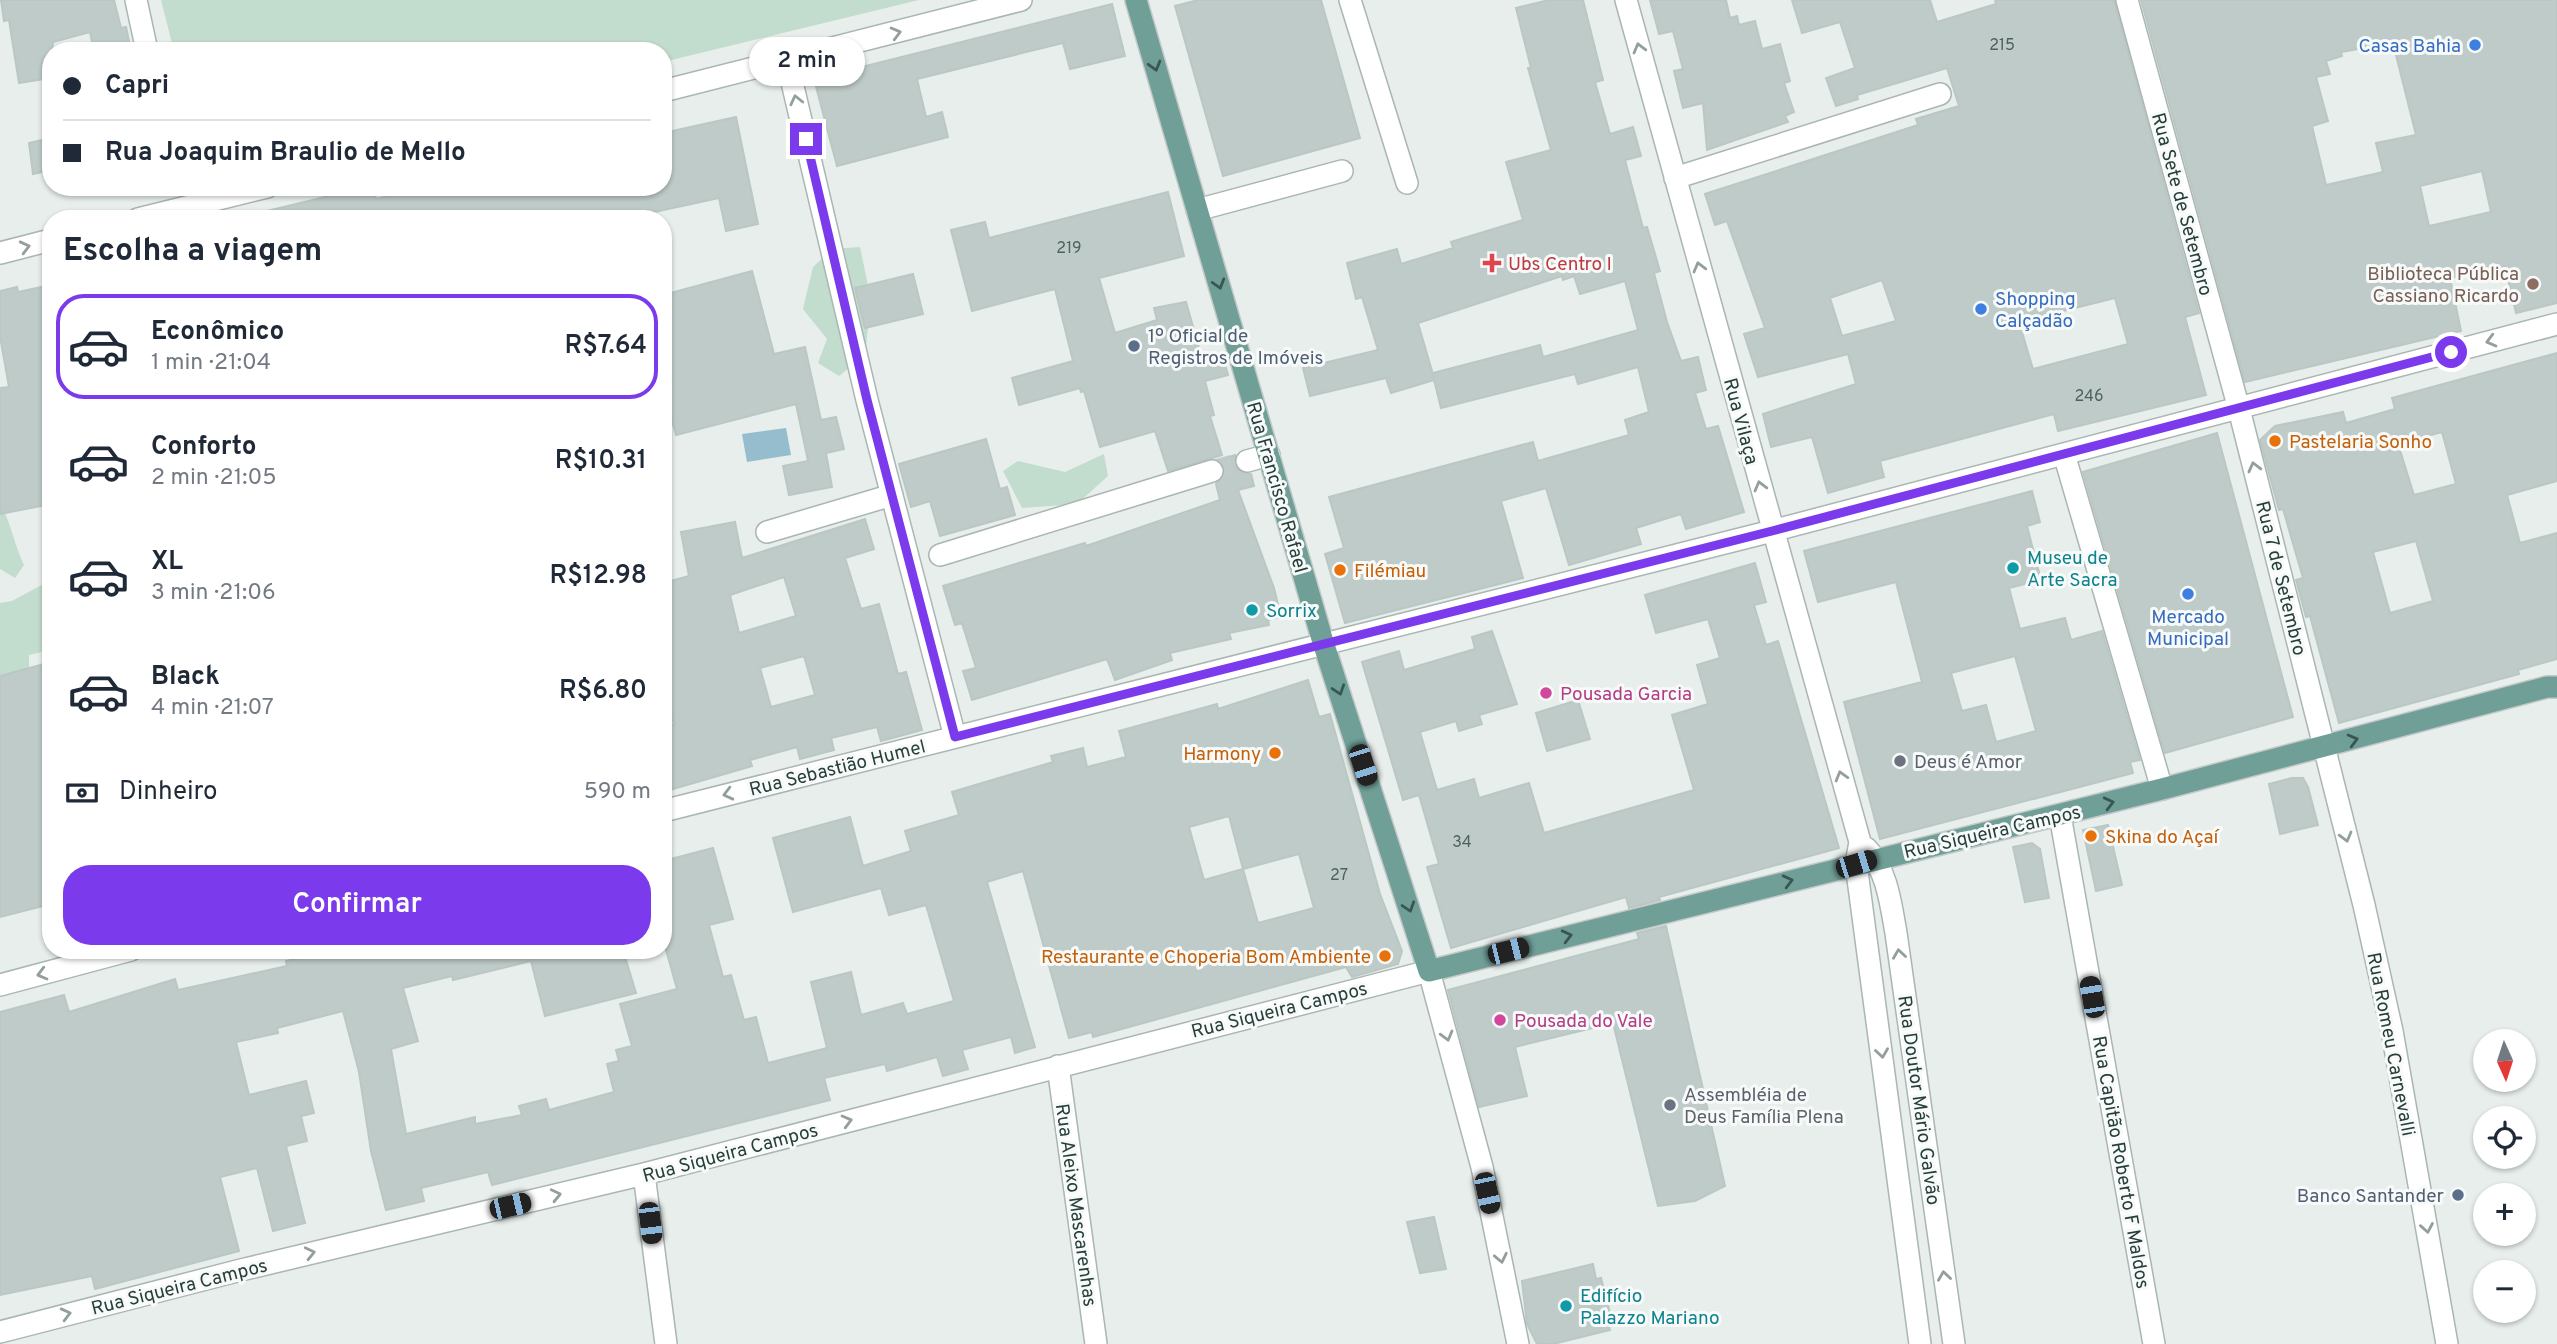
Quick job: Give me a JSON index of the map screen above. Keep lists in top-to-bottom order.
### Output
{
  "streets": {
    "main road": ["Rua Francisco Rafael", "Rua Siqueira Campos"],
    "street": [
      "Rua Sete de Setembro",
      "Rua Vilaça",
      "Rua 7 de Setembro",
      "Rua Sebastião Humel",
      "Rua Romeu Carnevalli",
      "Rua Doutor Mário Galvão",
      "Rua Capitão Roberto F Maldos",
      "Rua Aleixo Mascarenhas"
    ]
  },
  "crossings": [
    ["Rua Sete de Setembro", "Rua 7 de Setembro"],
    ["Rua Sete de Setembro", "Rua Sebastião Humel"],
    ["Rua Vilaça", "Rua Sebastião Humel"],
    ["Rua Vilaça", "Rua Siqueira Campos"],
    ["Rua Vilaça", "Rua Doutor Mário Galvão"],
    ["Rua Francisco Rafael", "Rua Sebastião Humel"],
    ["Rua Francisco Rafael", "Rua Siqueira Campos"],
    ["Rua 7 de Setembro", "Rua Sebastião Humel"],
    ["Rua 7 de Setembro", "Rua Siqueira Campos"],
    ["Rua 7 de Setembro", "Rua Romeu Carnevalli"],
    ["Rua Siqueira Campos", "Rua Romeu Carnevalli"],
    ["Rua Siqueira Campos", "Rua Doutor Mário Galvão"],
    ["Rua Siqueira Campos", "Rua Capitão Roberto F Maldos"],
    ["Rua Siqueira Campos", "Rua Aleixo Mascarenhas"]
  ],
  "one_way": [
    "Rua Vilaça",
    "Rua Francisco Rafael",
    "Rua Siqueira Campos",
    "Rua Romeu Carnevalli"
  ],
  "places": {
    "other": [
      "Casas Bahia",
      "Biblioteca Pública Cassiano Ricardo",
      "Shopping Calçadão",
      "1º Oficial de Registros de Imóveis",
      "Pastelaria Sonho",
      "Museu de Arte Sacra",
      "Filémiau",
      "Mercado Municipal",
      "Sorrix",
      "Pousada Garcia",
      "Harmony",
      "Deus é Amor",
      "Skina do Açaí",
      "Restaurante e Choperia Bom Ambiente",
      "Pousada do Vale",
      "Assembléia de Deus Família Plena",
      "Banco Santander",
      "Edifício Palazzo Mariano"
    ],
    "health": ["Ubs Centro I"]
  },
  "house_numbers": [
    "215",
    "219",
    "246",
    "34",
    "27"
  ],
  "north": "bottom",
  "page": {
    "bubble": "2 min",
    "banner": ["Capri", "Rua Joaquim Braulio de Mello"],
    "heading": "Escolha a viagem",
    "list": [
      {
        "name": "Econômico",
        "note": "1 min · 21:04",
        "value": "R$7.64"
      },
      {
        "name": "Conforto",
        "note": "2 min · 21:05",
        "value": "R$10.31"
      },
      {
        "name": "XL",
        "note": "3 min · 21:06",
        "value": "R$12.98"
      },
      {
        "name": "Black",
        "note": "4 min · 21:07",
        "value": "R$6.80"
      }
    ],
    "pay": ["Dinheiro", "590 m"],
    "buttons": "Confirmar",
    "map_buttons": ["+", "−"]
  }
}
